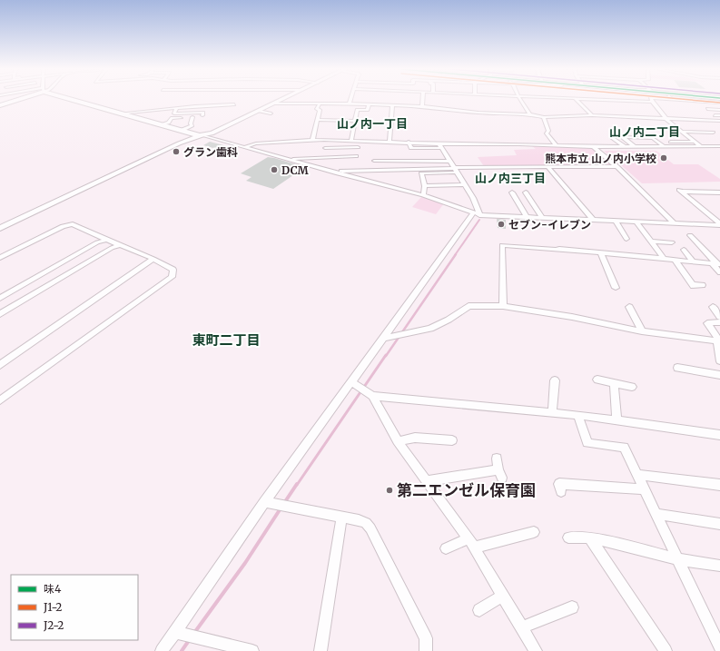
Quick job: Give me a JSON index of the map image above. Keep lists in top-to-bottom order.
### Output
{
  "districts": [
    "山ノ内一丁目",
    "山ノ内二丁目",
    "山ノ内三丁目",
    "東町二丁目"
  ],
  "places": [
    "グラン歯科",
    "熊本市立 山ノ内小学校",
    "DCM",
    "セブン-イレブン",
    "第二エンゼル保育園"
  ],
  "lines": ["transit line J1-2"],
  "legend": ["味4", "J1-2", "J2-2"]
}
